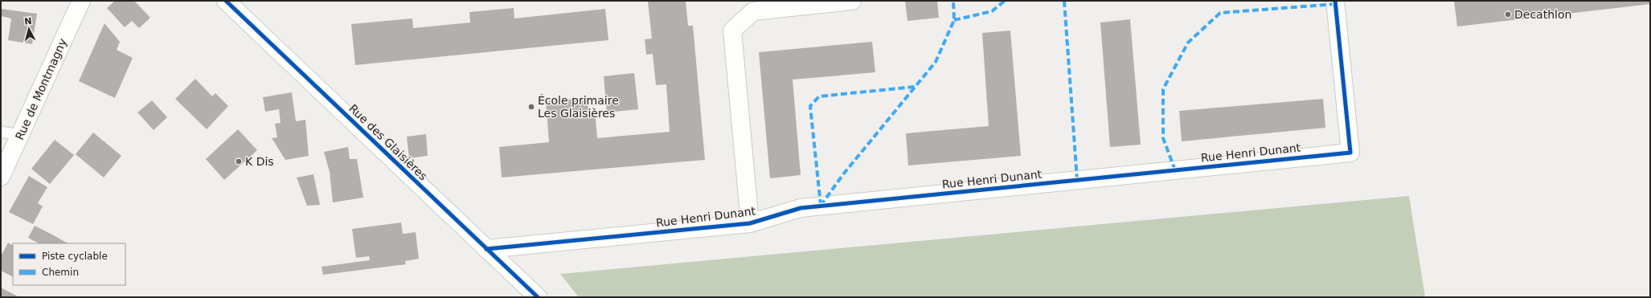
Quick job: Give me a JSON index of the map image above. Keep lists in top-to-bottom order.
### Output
{
  "streets": {
    "street": ["Rue de Montmagny", "Rue des Glaisières", "Rue Henri Dunant"]
  },
  "crossings": [
    ["Rue des Glaisières", "Rue Henri Dunant"]
  ],
  "places": ["Decathlon", "École primaire Les Glaisières", "K Dis"],
  "legend": ["Piste cyclable", "Chemin"],
  "north": "top"
}
